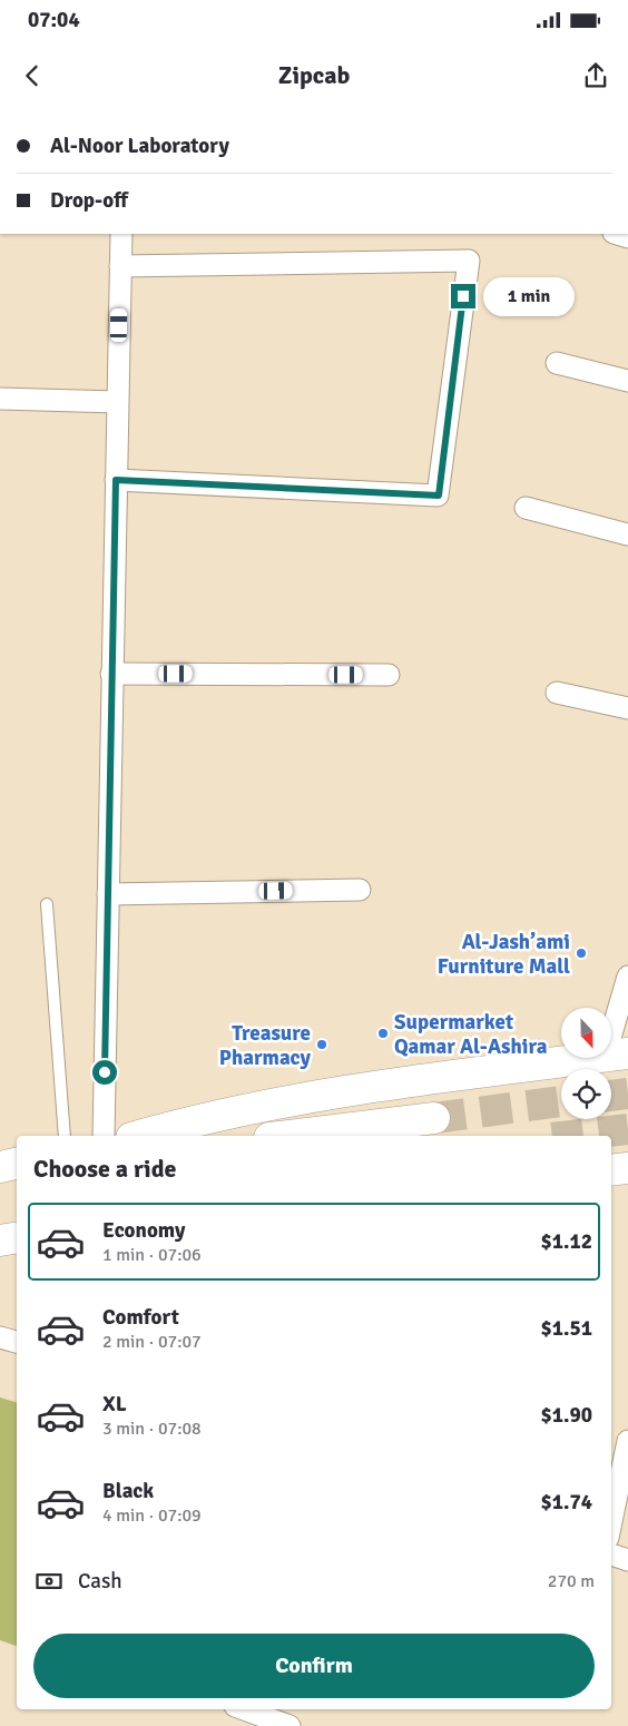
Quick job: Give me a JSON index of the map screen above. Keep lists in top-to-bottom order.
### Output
{
  "places": ["Al-Jash’ami Furniture Mall", "Supermarket Qamar Al-Ashira", "Treasure Pharmacy"],
  "north": "bottom",
  "page": {
    "status": "07:04",
    "header": "Zipcab",
    "banner": ["Al-Noor Laboratory", "Drop-off"],
    "bubble": "1 min",
    "heading": "Choose a ride",
    "list": [
      {
        "name": "Economy",
        "note": "1 min · 07:06",
        "value": "$1.12"
      },
      {
        "name": "Comfort",
        "note": "2 min · 07:07",
        "value": "$1.51"
      },
      {
        "name": "XL",
        "note": "3 min · 07:08",
        "value": "$1.90"
      },
      {
        "name": "Black",
        "note": "4 min · 07:09",
        "value": "$1.74"
      }
    ],
    "pay": ["Cash", "270 m"],
    "buttons": "Confirm"
  }
}
